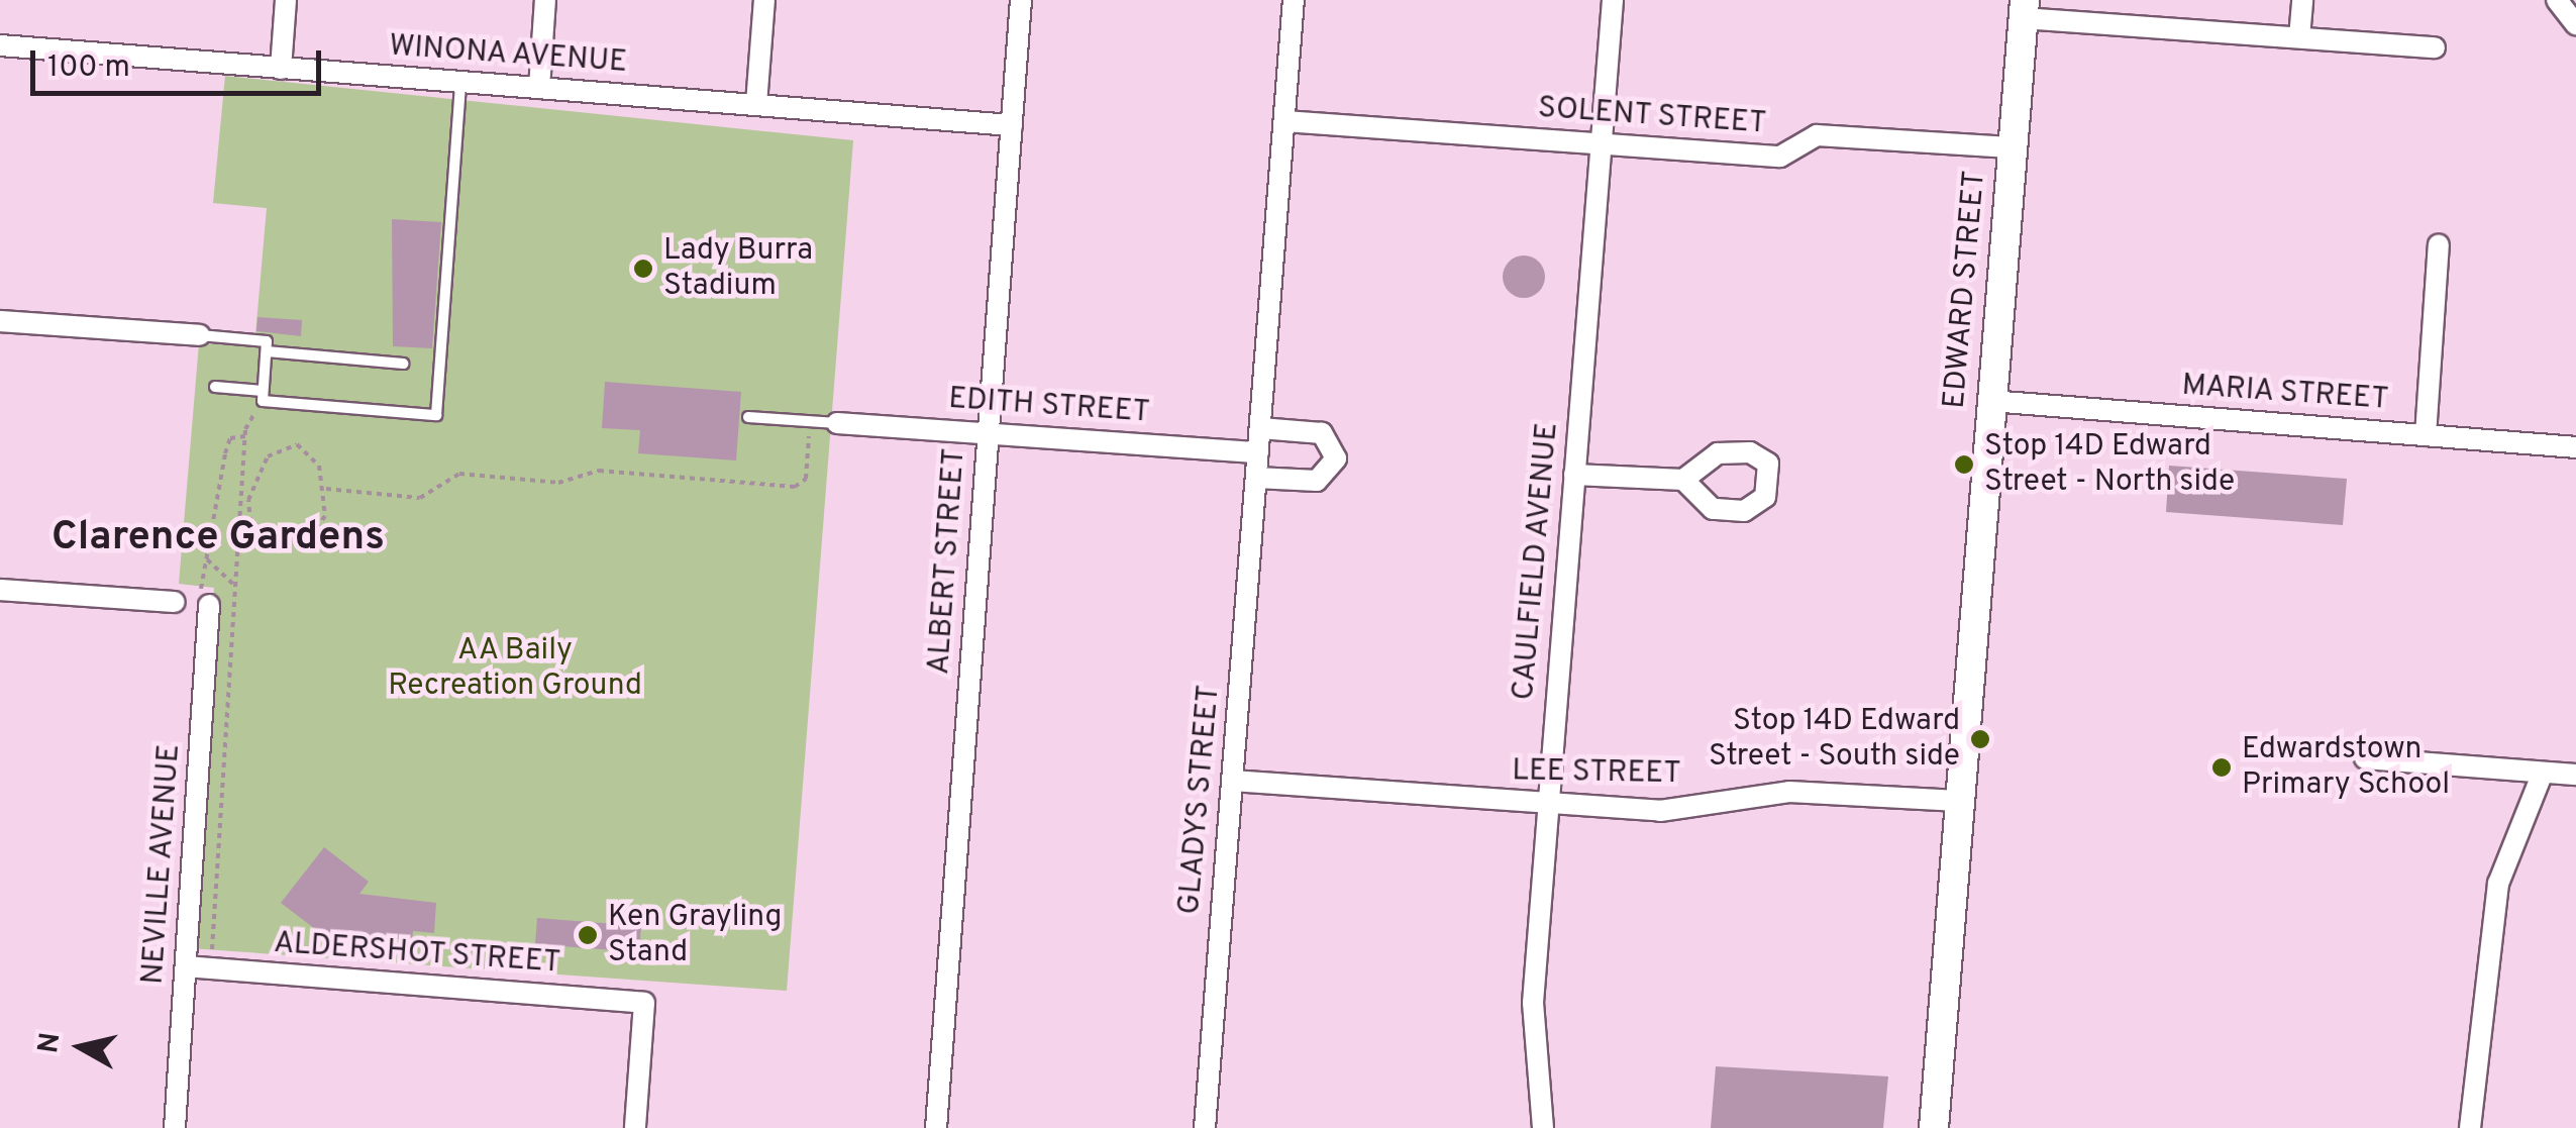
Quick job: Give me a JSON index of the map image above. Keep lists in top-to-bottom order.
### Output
{
  "streets": {
    "street": [
      "WINONA AVENUE",
      "SOLENT STREET",
      "EDWARD STREET",
      "MARIA STREET",
      "EDITH STREET",
      "ALBERT STREET",
      "CAULFIELD AVENUE",
      "LEE STREET",
      "GLADYS STREET",
      "NEVILLE AVENUE",
      "ALDERSHOT STREET"
    ]
  },
  "crossings": [
    ["WINONA AVENUE", "ALBERT STREET"],
    ["SOLENT STREET", "EDWARD STREET"],
    ["SOLENT STREET", "CAULFIELD AVENUE"],
    ["SOLENT STREET", "GLADYS STREET"],
    ["EDWARD STREET", "MARIA STREET"],
    ["EDWARD STREET", "LEE STREET"],
    ["EDITH STREET", "ALBERT STREET"],
    ["EDITH STREET", "GLADYS STREET"],
    ["CAULFIELD AVENUE", "LEE STREET"],
    ["LEE STREET", "GLADYS STREET"],
    ["NEVILLE AVENUE", "ALDERSHOT STREET"]
  ],
  "districts": ["Clarence Gardens"],
  "parks": ["AA Baily Recreation Ground"],
  "places": [
    "Lady Burra Stadium",
    "Stop 14D Edward Street - North side",
    "Stop 14D Edward Street - South side",
    "Edwardstown Primary School",
    "Ken Grayling Stand"
  ],
  "scale_bar": "100 m",
  "north": "left"
}
